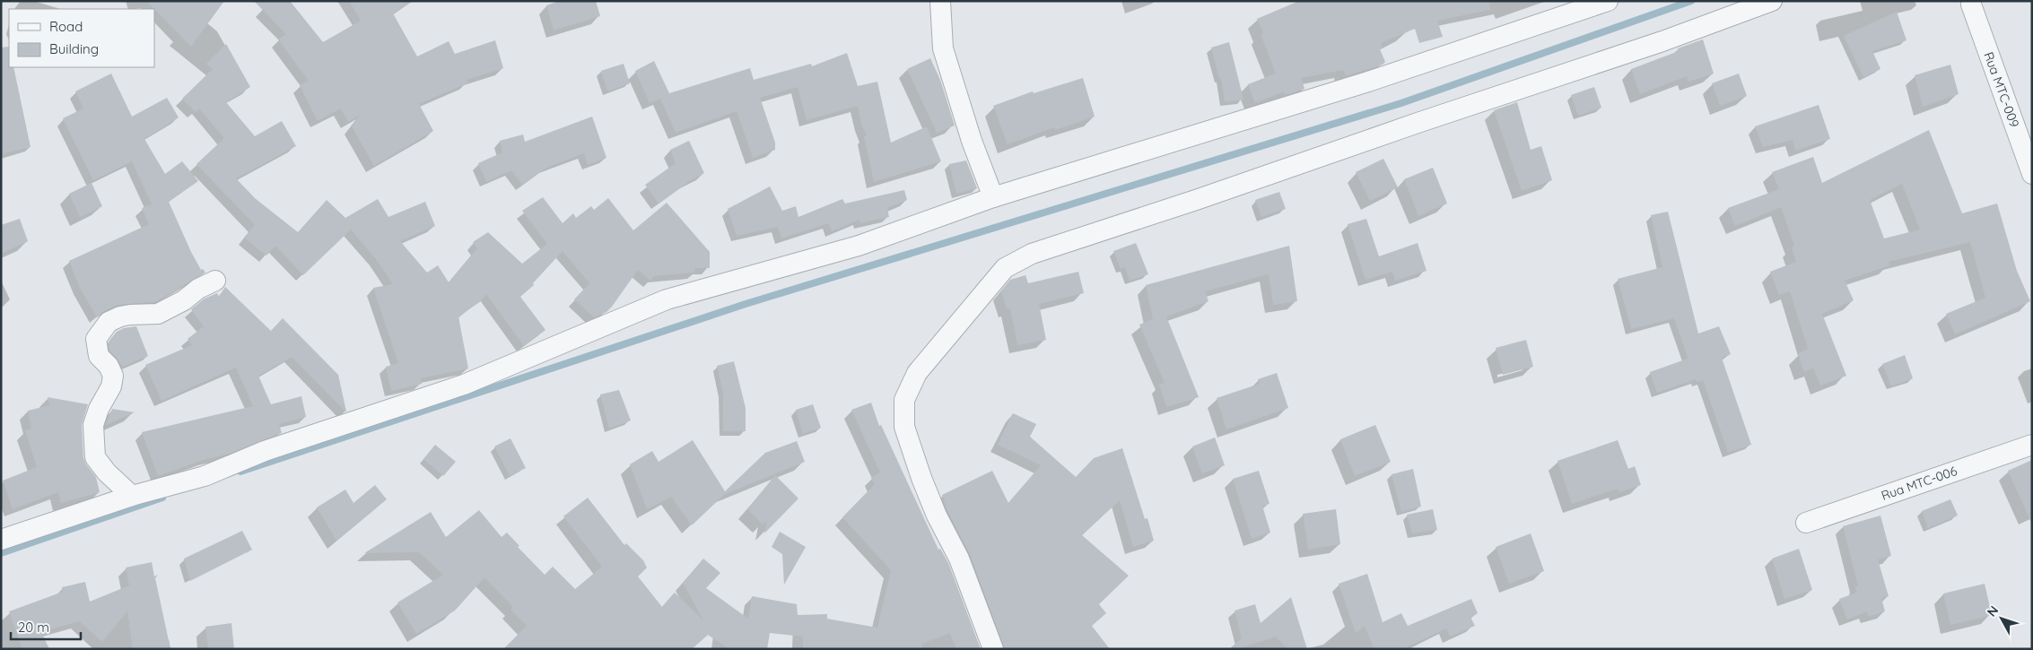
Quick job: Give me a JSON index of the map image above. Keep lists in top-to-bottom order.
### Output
{
  "streets": {
    "street": ["Rua MTC-009", "Rua MTC-006"]
  },
  "legend": ["Road", "Building"],
  "scale_bar": "20 m",
  "north": "top left"
}
